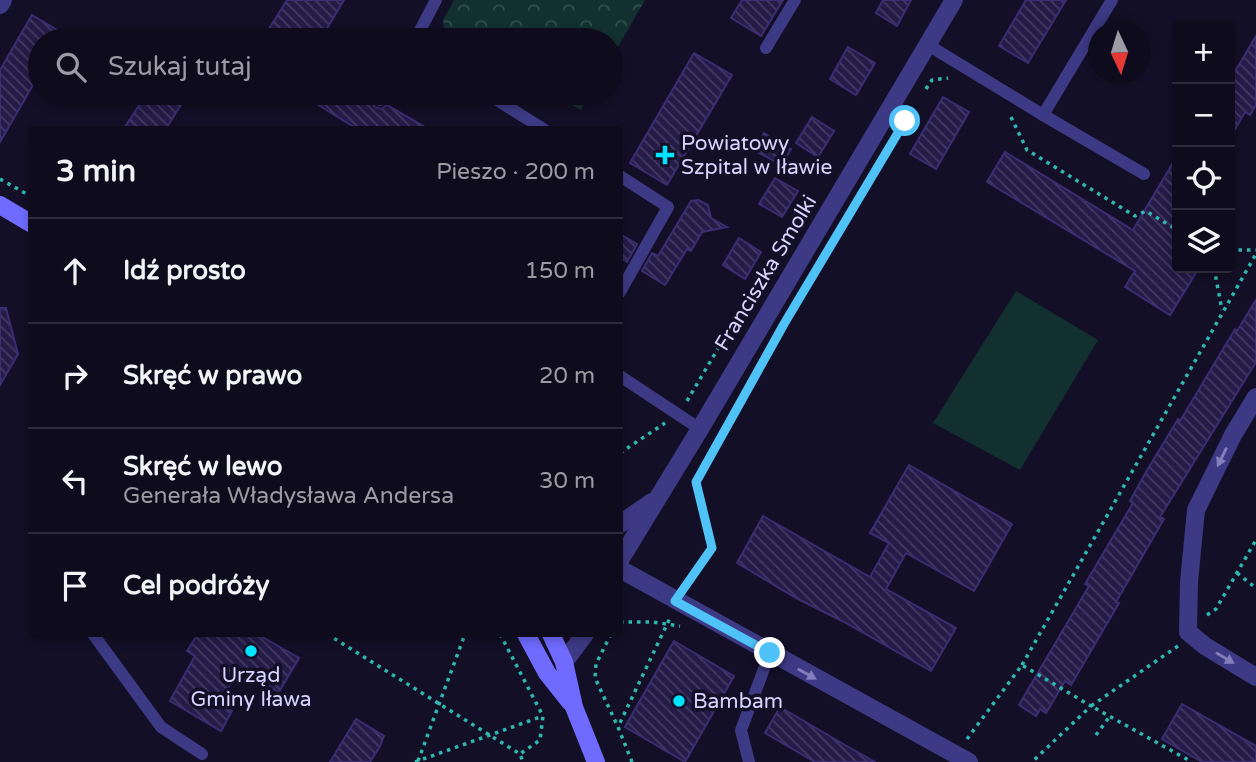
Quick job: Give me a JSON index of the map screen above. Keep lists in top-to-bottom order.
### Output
{
  "streets": {
    "street": ["Franciszka Smolki"]
  },
  "places": {
    "health": ["Powiatowy Szpital w Iławie"],
    "other": ["Urząd Gminy Iława", "Bambam"]
  },
  "north": "bottom",
  "page": {
    "map_buttons": ["+", "−"],
    "search": "Szukaj tutaj",
    "heading": ["3 min", "Pieszo · 200 m"],
    "list": [
      ["Idź prosto", "150 m"],
      ["Skręć w prawo", "20 m"],
      ["Skręć w lewo", "Generała Władysława Andersa", "30 m"],
      "Cel podróży"
    ]
  }
}
